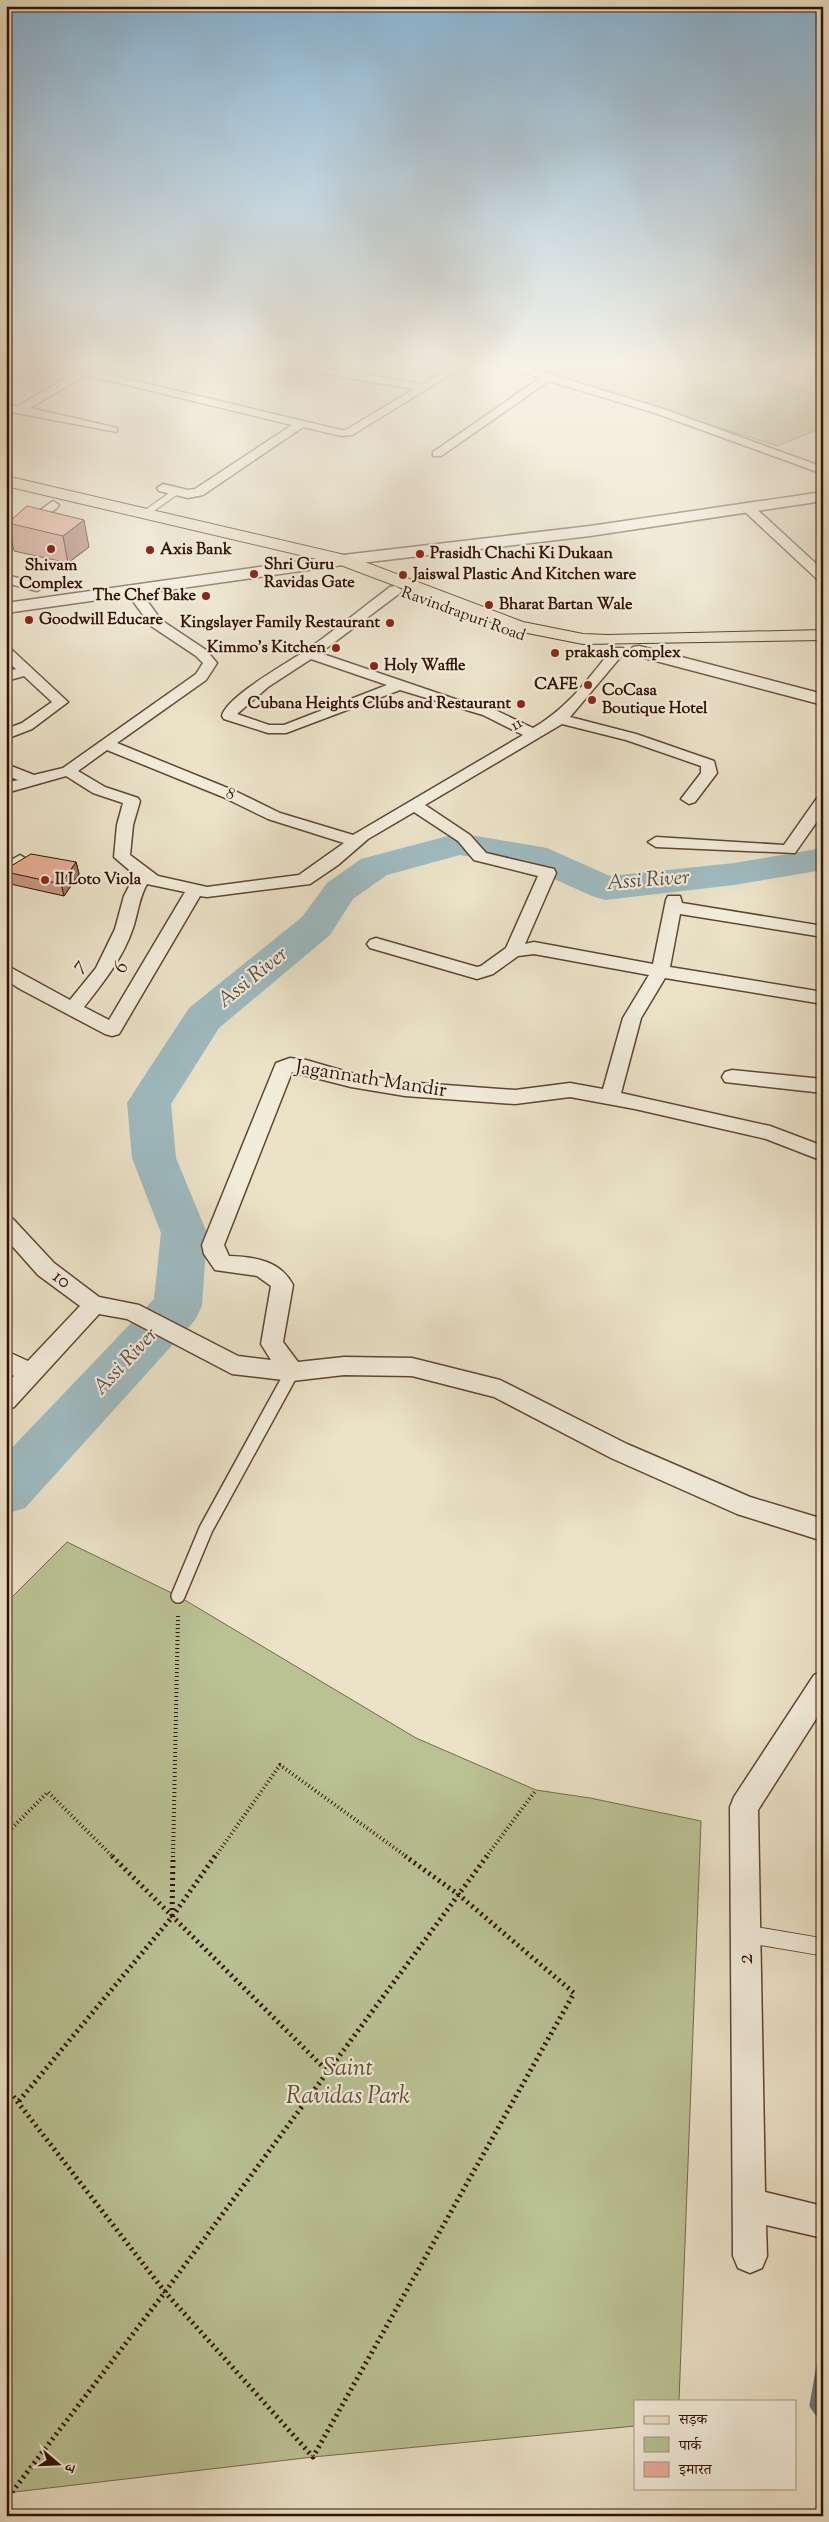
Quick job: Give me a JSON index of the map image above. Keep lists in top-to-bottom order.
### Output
{
  "streets": {
    "main road": ["Ravindrapuri Road"],
    "street": [
      "11",
      "8",
      "7",
      "6",
      "Jagannath Mandir",
      "10",
      "2"
    ]
  },
  "crossings": [
    ["Ravindrapuri Road", "11"],
    ["11", "8"],
    ["11", "7"],
    ["11", "6"],
    ["7", "6"],
    ["Jagannath Mandir", "10"]
  ],
  "water": ["Assi River"],
  "parks": ["Saint Ravidas Park"],
  "places": [
    "Shivam Complex",
    "Axis Bank",
    "Prasidh Chachi Ki Dukaan",
    "Shri Guru Ravidas Gate",
    "Jaiswal Plastic And Kitchen ware",
    "The Chef Bake",
    "Bharat Bartan Wale",
    "Goodwill Educare",
    "Kingslayer Family Restaurant",
    "Kimmo's Kitchen",
    "prakash complex",
    "Holy Waffle",
    "CAFE",
    "CoCasa Boutique Hotel",
    "Cubana Heights Clubs and Restaurant",
    "Il Loto Viola"
  ],
  "legend": ["सड़क", "पार्क", "इमारत"],
  "north": "right"
}
